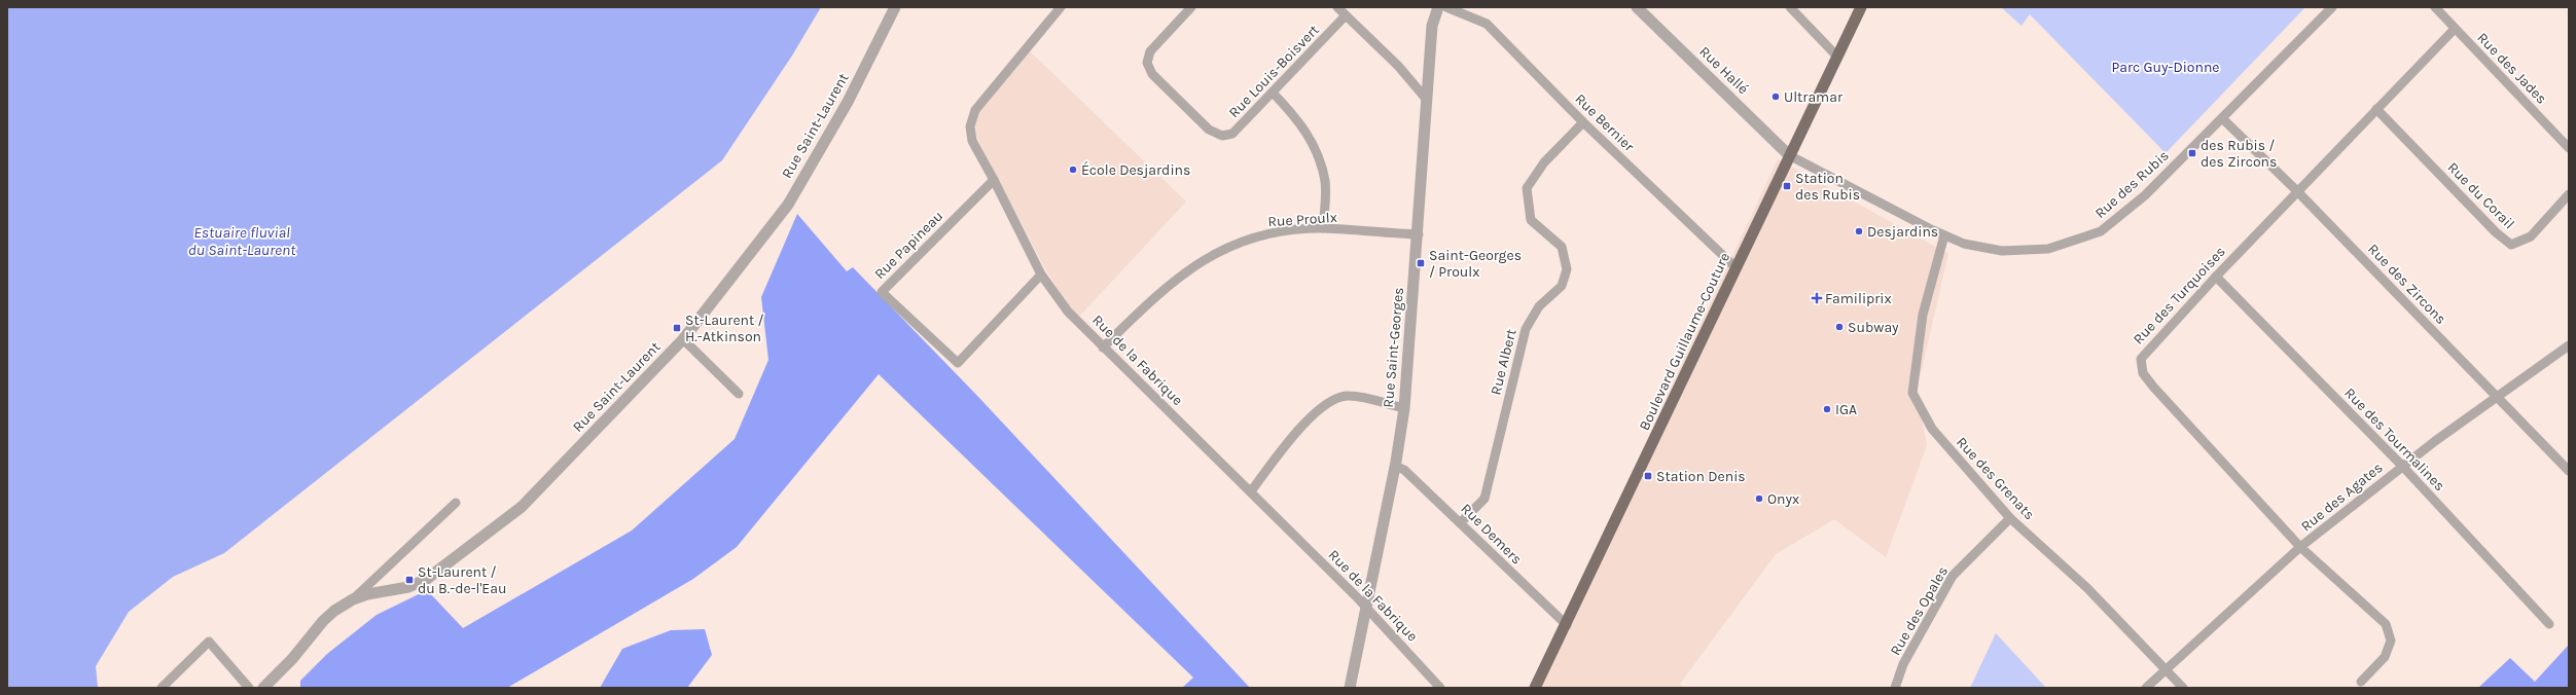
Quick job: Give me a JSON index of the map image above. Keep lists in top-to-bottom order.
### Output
{
  "streets": {
    "main road": ["Boulevard Guillaume-Couture"],
    "street": [
      "Rue des Jades",
      "Rue Hallé",
      "Rue Louis-Boisvert",
      "Rue Bernier",
      "Rue Saint-Laurent",
      "Rue des Rubis",
      "Rue du Corail",
      "Rue Proulx",
      "Rue Papineau",
      "Rue des Zircons",
      "Rue des Turquoises",
      "Rue Saint-Georges",
      "Rue de la Fabrique",
      "Rue Albert",
      "Rue des Tourmalines",
      "Rue des Grenats",
      "Rue des Agates",
      "Rue Demers",
      "Rue des Opales"
    ]
  },
  "crossings": [
    ["Rue des Jades", "Rue des Turquoises"],
    ["Rue Hallé", "Rue des Rubis"],
    ["Rue Hallé", "Boulevard Guillaume-Couture"],
    ["Rue Bernier", "Boulevard Guillaume-Couture"],
    ["Rue Bernier", "Rue Albert"],
    ["Rue des Rubis", "Rue des Zircons"],
    ["Rue des Rubis", "Boulevard Guillaume-Couture"],
    ["Rue des Rubis", "Rue des Grenats"],
    ["Rue du Corail", "Rue des Turquoises"],
    ["Rue Proulx", "Rue Saint-Georges"],
    ["Rue Proulx", "Rue de la Fabrique"],
    ["Rue Papineau", "Rue de la Fabrique"],
    ["Rue des Zircons", "Rue des Turquoises"],
    ["Rue des Zircons", "Rue des Agates"],
    ["Rue des Turquoises", "Rue des Tourmalines"],
    ["Rue des Turquoises", "Rue des Agates"],
    ["Boulevard Guillaume-Couture", "Rue Demers"],
    ["Rue Saint-Georges", "Rue de la Fabrique"],
    ["Rue Saint-Georges", "Rue Demers"],
    ["Rue Albert", "Rue Demers"],
    ["Rue des Tourmalines", "Rue des Agates"],
    ["Rue des Grenats", "Rue des Agates"],
    ["Rue des Grenats", "Rue des Opales"]
  ],
  "water": ["Estuaire fluvial du Saint-Laurent"],
  "parks": ["Parc Guy-Dionne"],
  "places": {
    "other": [
      "Ultramar",
      "École Desjardins",
      "Desjardins",
      "Subway",
      "IGA",
      "Onyx"
    ],
    "transit": [
      "des Rubis / des Zircons",
      "Station des Rubis",
      "Saint-Georges / Proulx",
      "St-Laurent / H.-Atkinson",
      "Station Denis",
      "St-Laurent / du B.-de-l'Eau"
    ],
    "health": ["Familiprix"]
  }
}
